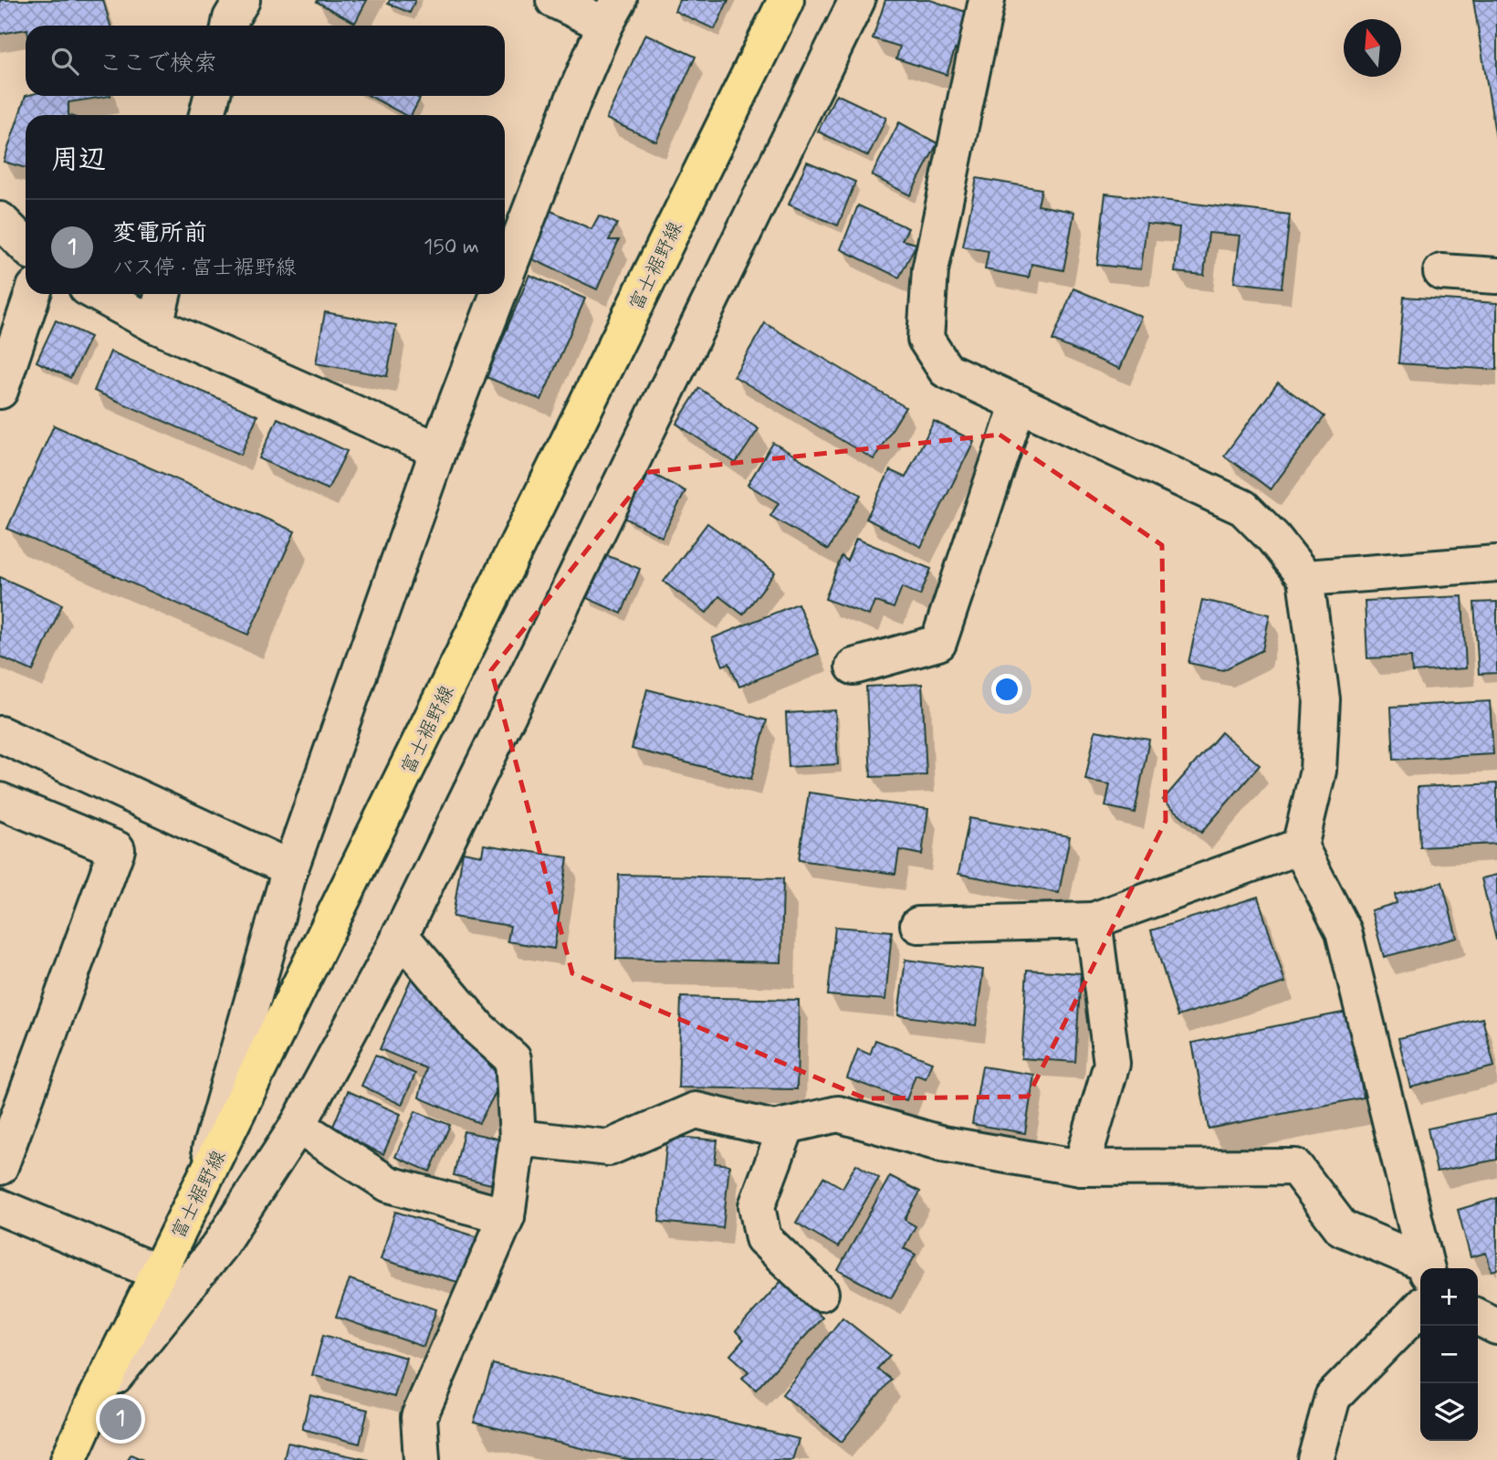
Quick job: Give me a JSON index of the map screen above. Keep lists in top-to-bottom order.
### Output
{
  "streets": {
    "main road": ["富士裾野線"]
  },
  "north": "top",
  "page": {
    "search": "ここで検索",
    "heading": "周辺",
    "list": [
      {
        "mark": "1",
        "name": "変電所前",
        "note": "バス停 · 富士裾野線",
        "value": "150 m"
      }
    ],
    "map_buttons": ["+", "−"],
    "pins": "1"
  }
}
